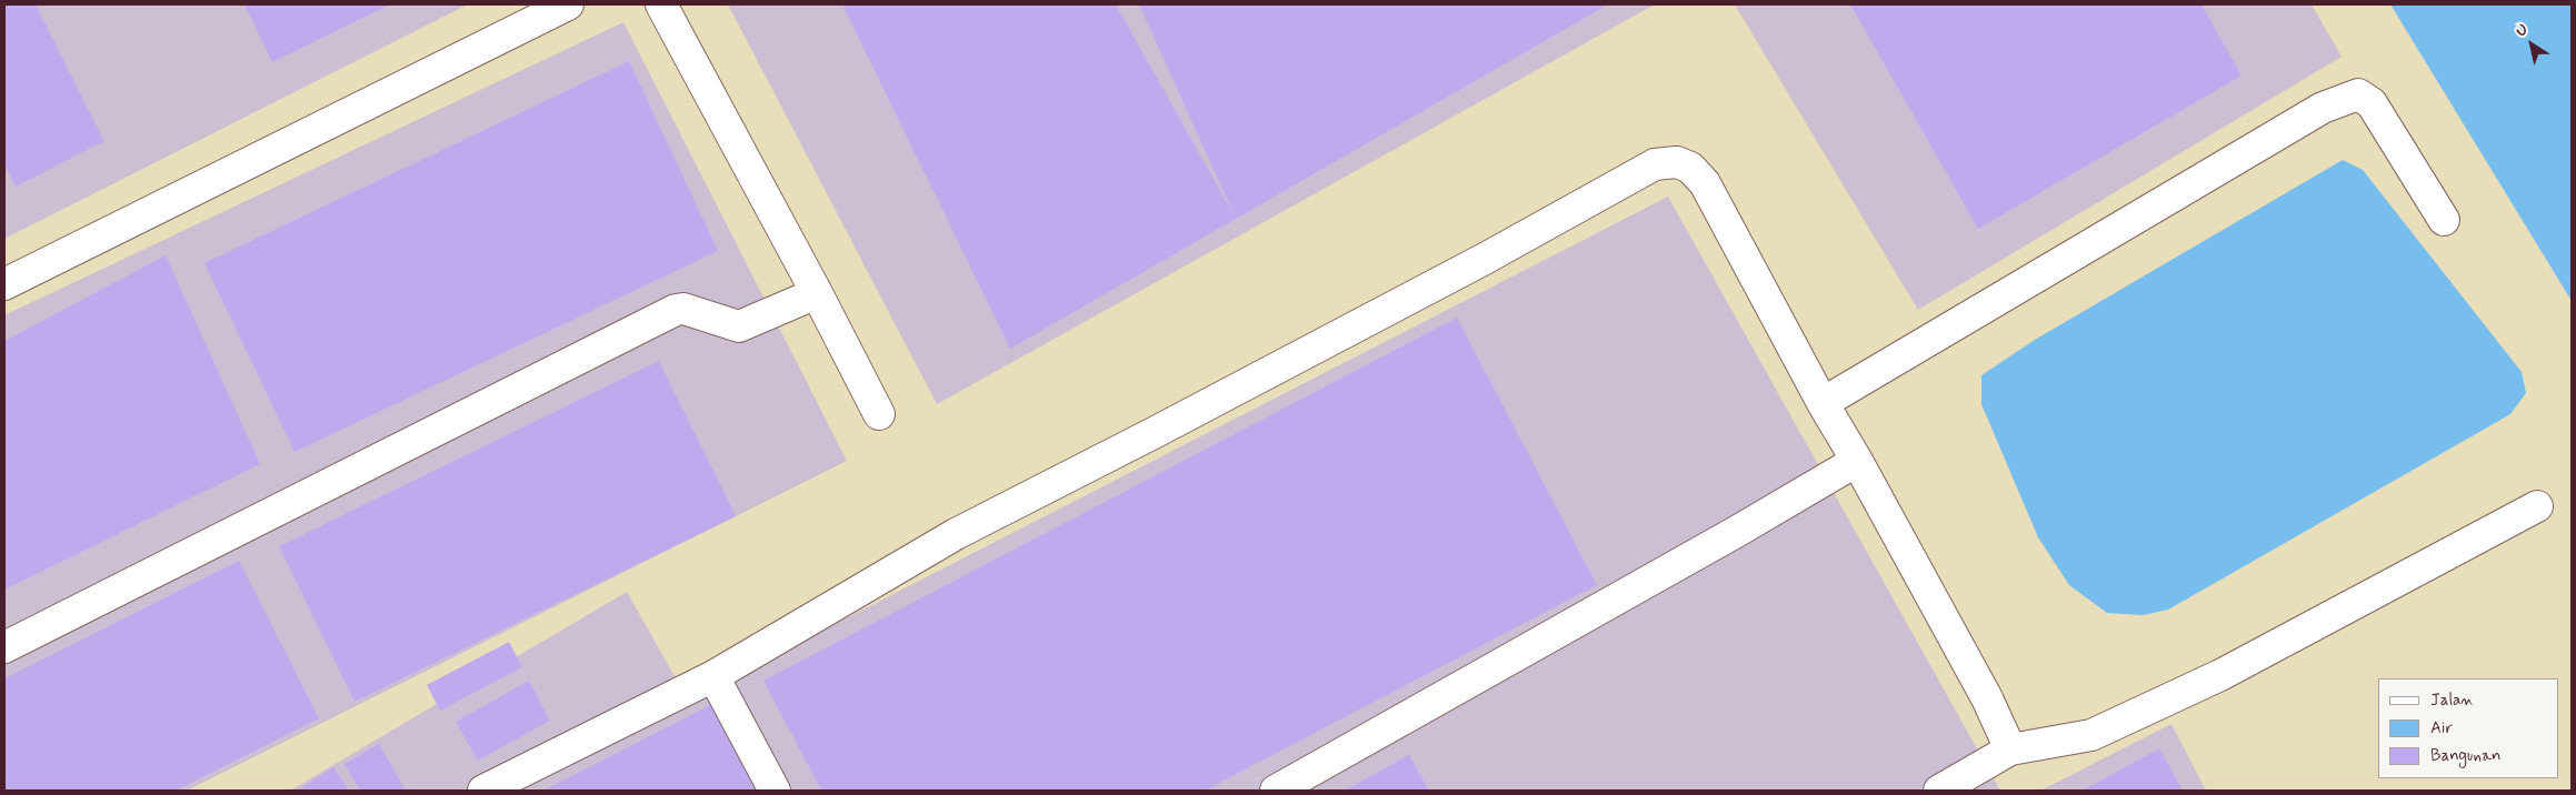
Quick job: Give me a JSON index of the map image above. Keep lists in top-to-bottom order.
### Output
{
  "legend": ["Jalan", "Air", "Bangunan"],
  "north": "top left"
}
